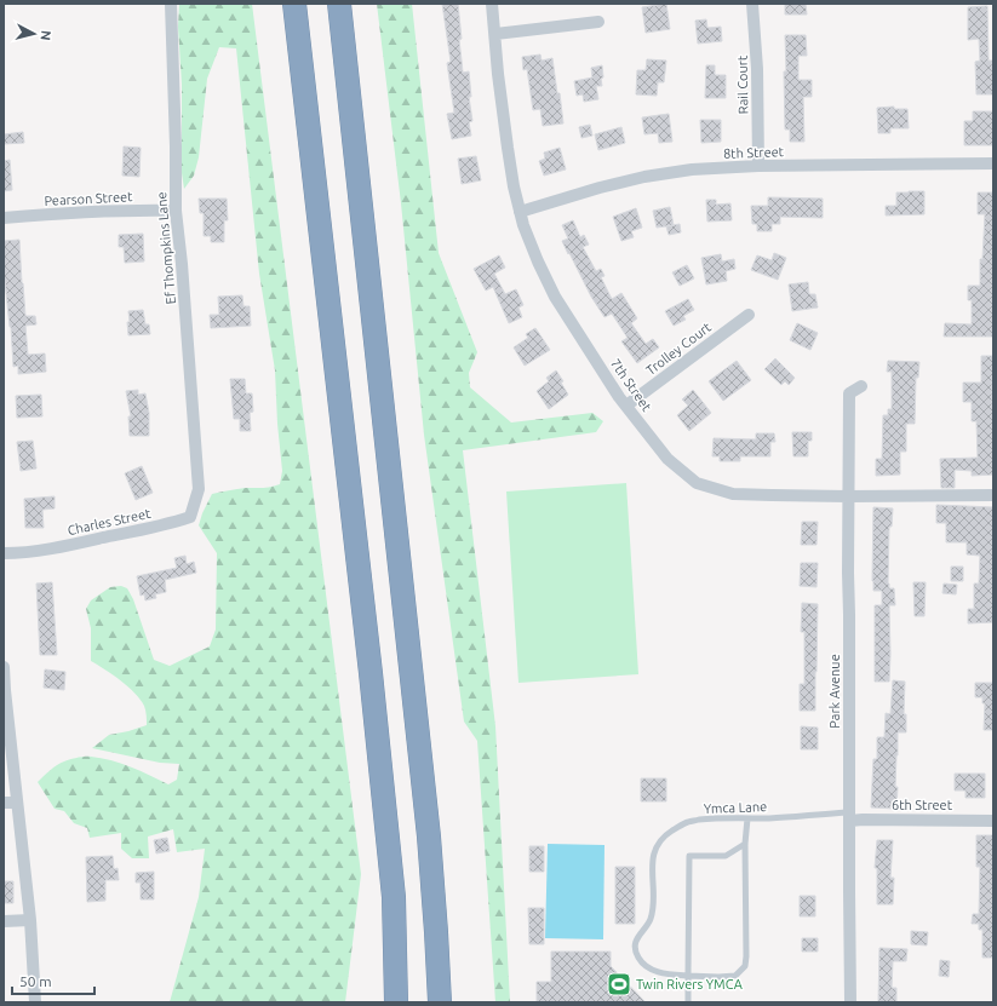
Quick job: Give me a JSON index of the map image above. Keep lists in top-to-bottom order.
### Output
{
  "streets": {
    "street": [
      "Rail Court",
      "8th Street",
      "Pearson Street",
      "Ef Thompkins Lane",
      "Trolley Court",
      "7th Street",
      "Charles Street",
      "Park Avenue",
      "6th Street"
    ],
    "lane": ["Ymca Lane"]
  },
  "crossings": [
    ["Rail Court", "8th Street"],
    ["8th Street", "7th Street"],
    ["Pearson Street", "Ef Thompkins Lane"],
    ["Ef Thompkins Lane", "Charles Street"],
    ["Trolley Court", "7th Street"],
    ["7th Street", "Park Avenue"],
    ["Park Avenue", "6th Street"],
    ["Park Avenue", "Ymca Lane"],
    ["6th Street", "Ymca Lane"]
  ],
  "places": {
    "sports": ["Twin Rivers YMCA"]
  },
  "scale_bar": "50 m",
  "north": "right"
}
